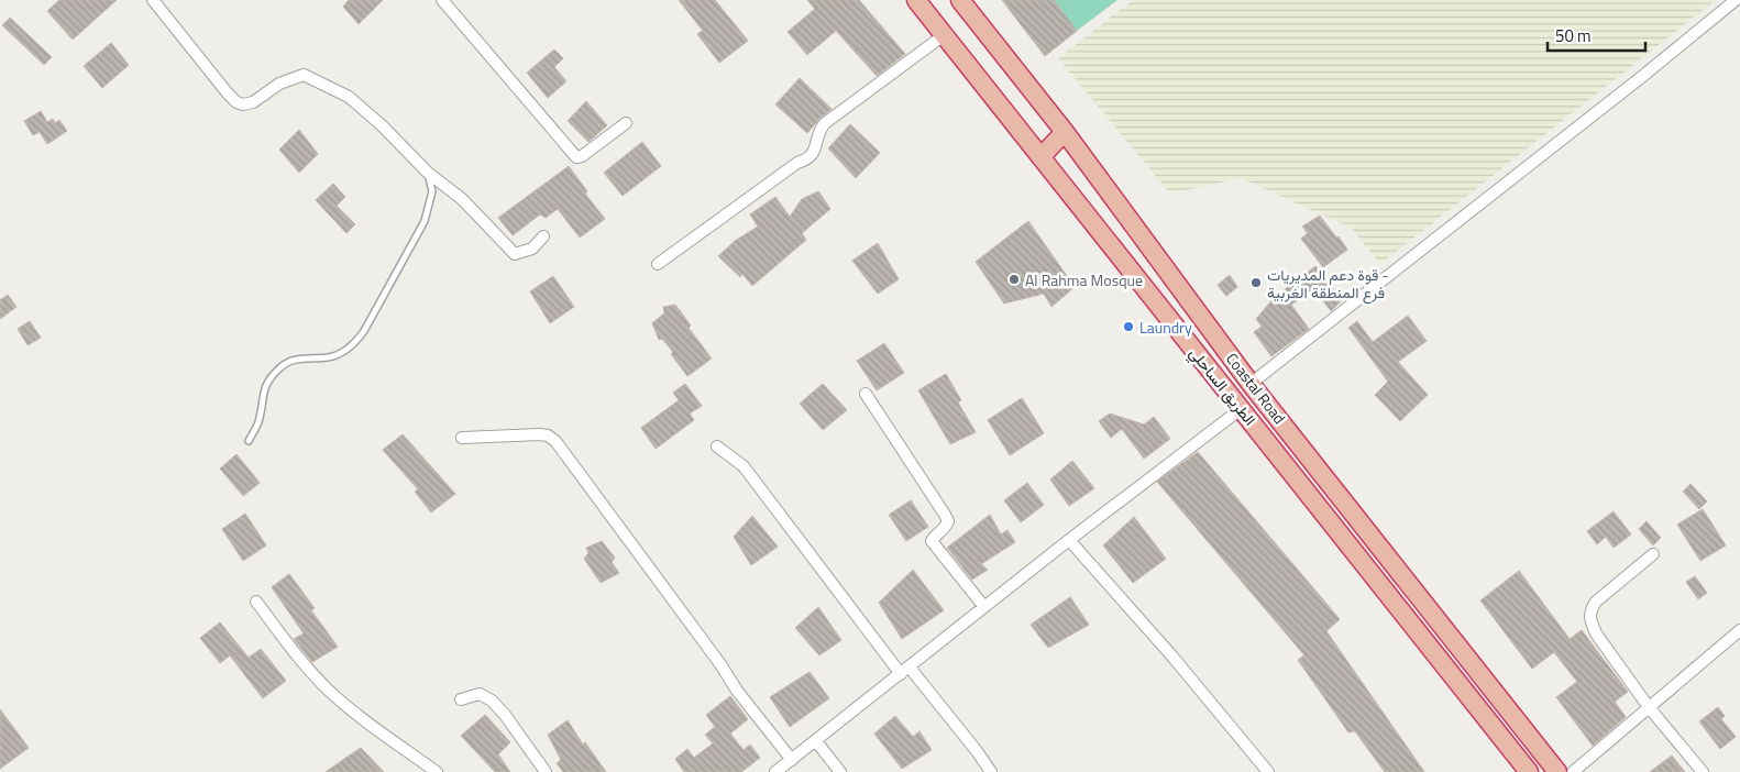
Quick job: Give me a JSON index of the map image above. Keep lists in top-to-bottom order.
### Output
{
  "streets": {
    "highway": ["الطريق الساحلي", "Coastal Road"]
  },
  "places": ["Al Rahma Mosque", "قوة دعم المديريات - فرع المنطقة الغربية", "Laundry"],
  "scale_bar": "50 m"
}
